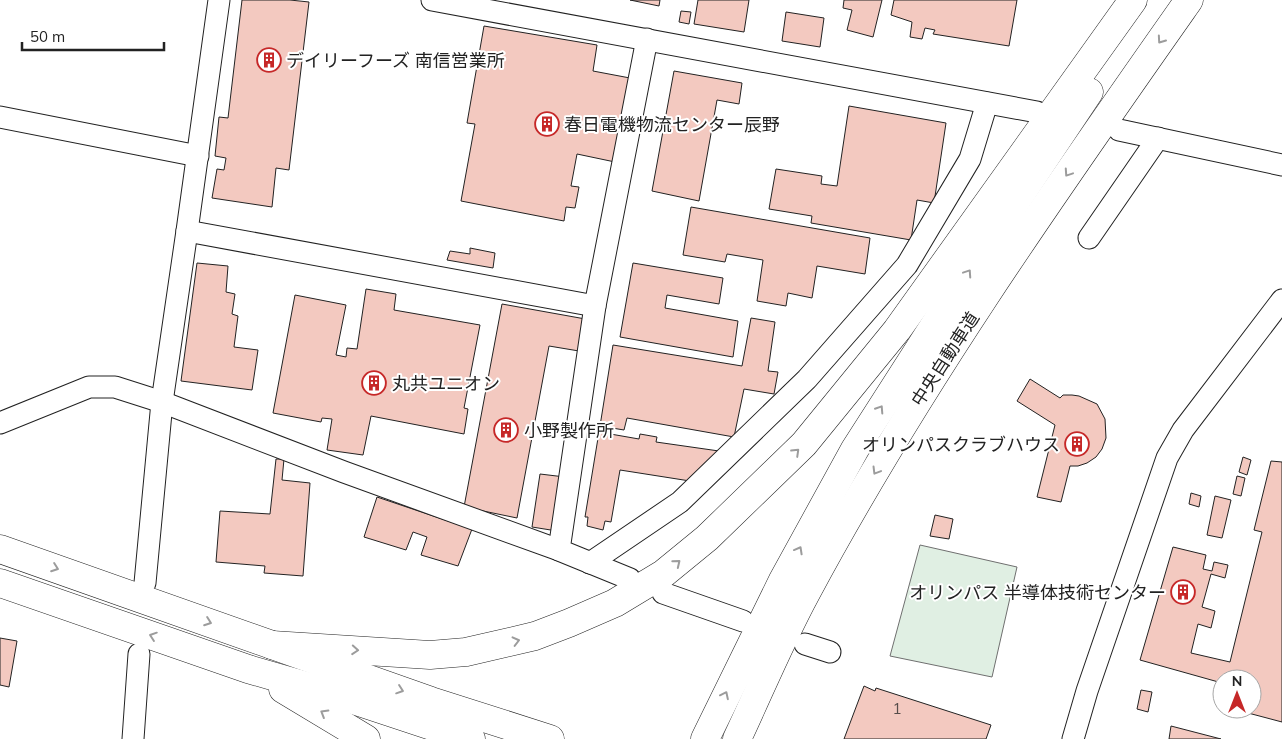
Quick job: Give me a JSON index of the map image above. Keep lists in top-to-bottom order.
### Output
{
  "streets": {
    "highway": ["中央自動車道"]
  },
  "places": {
    "building": [
      "デイリーフーズ 南信営業所",
      "春日電機物流センター辰野",
      "丸共ユニオン",
      "小野製作所",
      "オリンパスクラブハウス",
      "オリンパス 半導体技術センター"
    ]
  },
  "house_numbers": ["1"],
  "scale_bar": "50 m",
  "north": "top"
}
